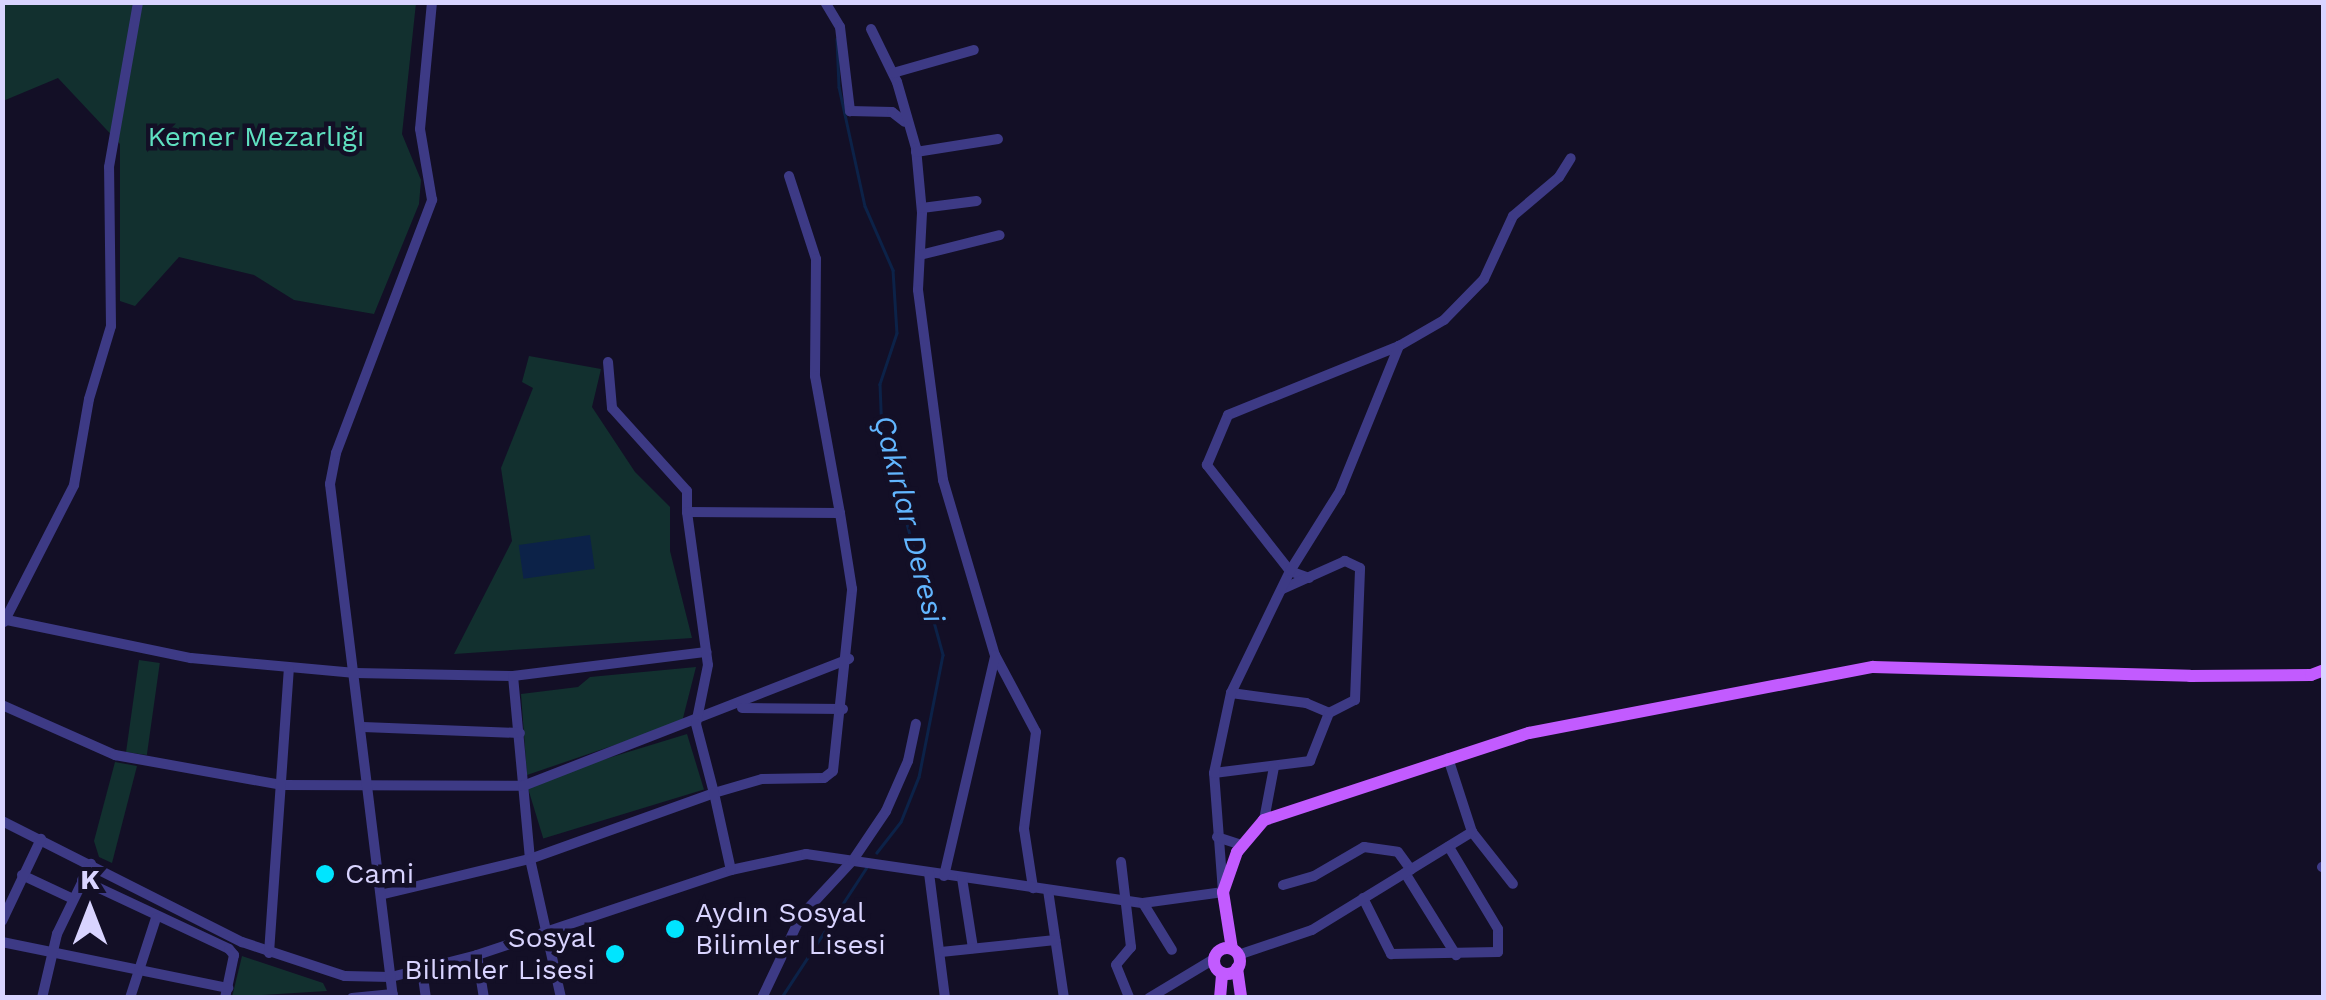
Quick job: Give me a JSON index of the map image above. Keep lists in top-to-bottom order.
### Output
{
  "water": ["Çakırlar Deresi"],
  "parks": ["Kemer Mezarlığı"],
  "places": ["Cami", "Aydın Sosyal Bilimler Lisesi", "Sosyal Bilimler Lisesi"],
  "north": "top"
}
